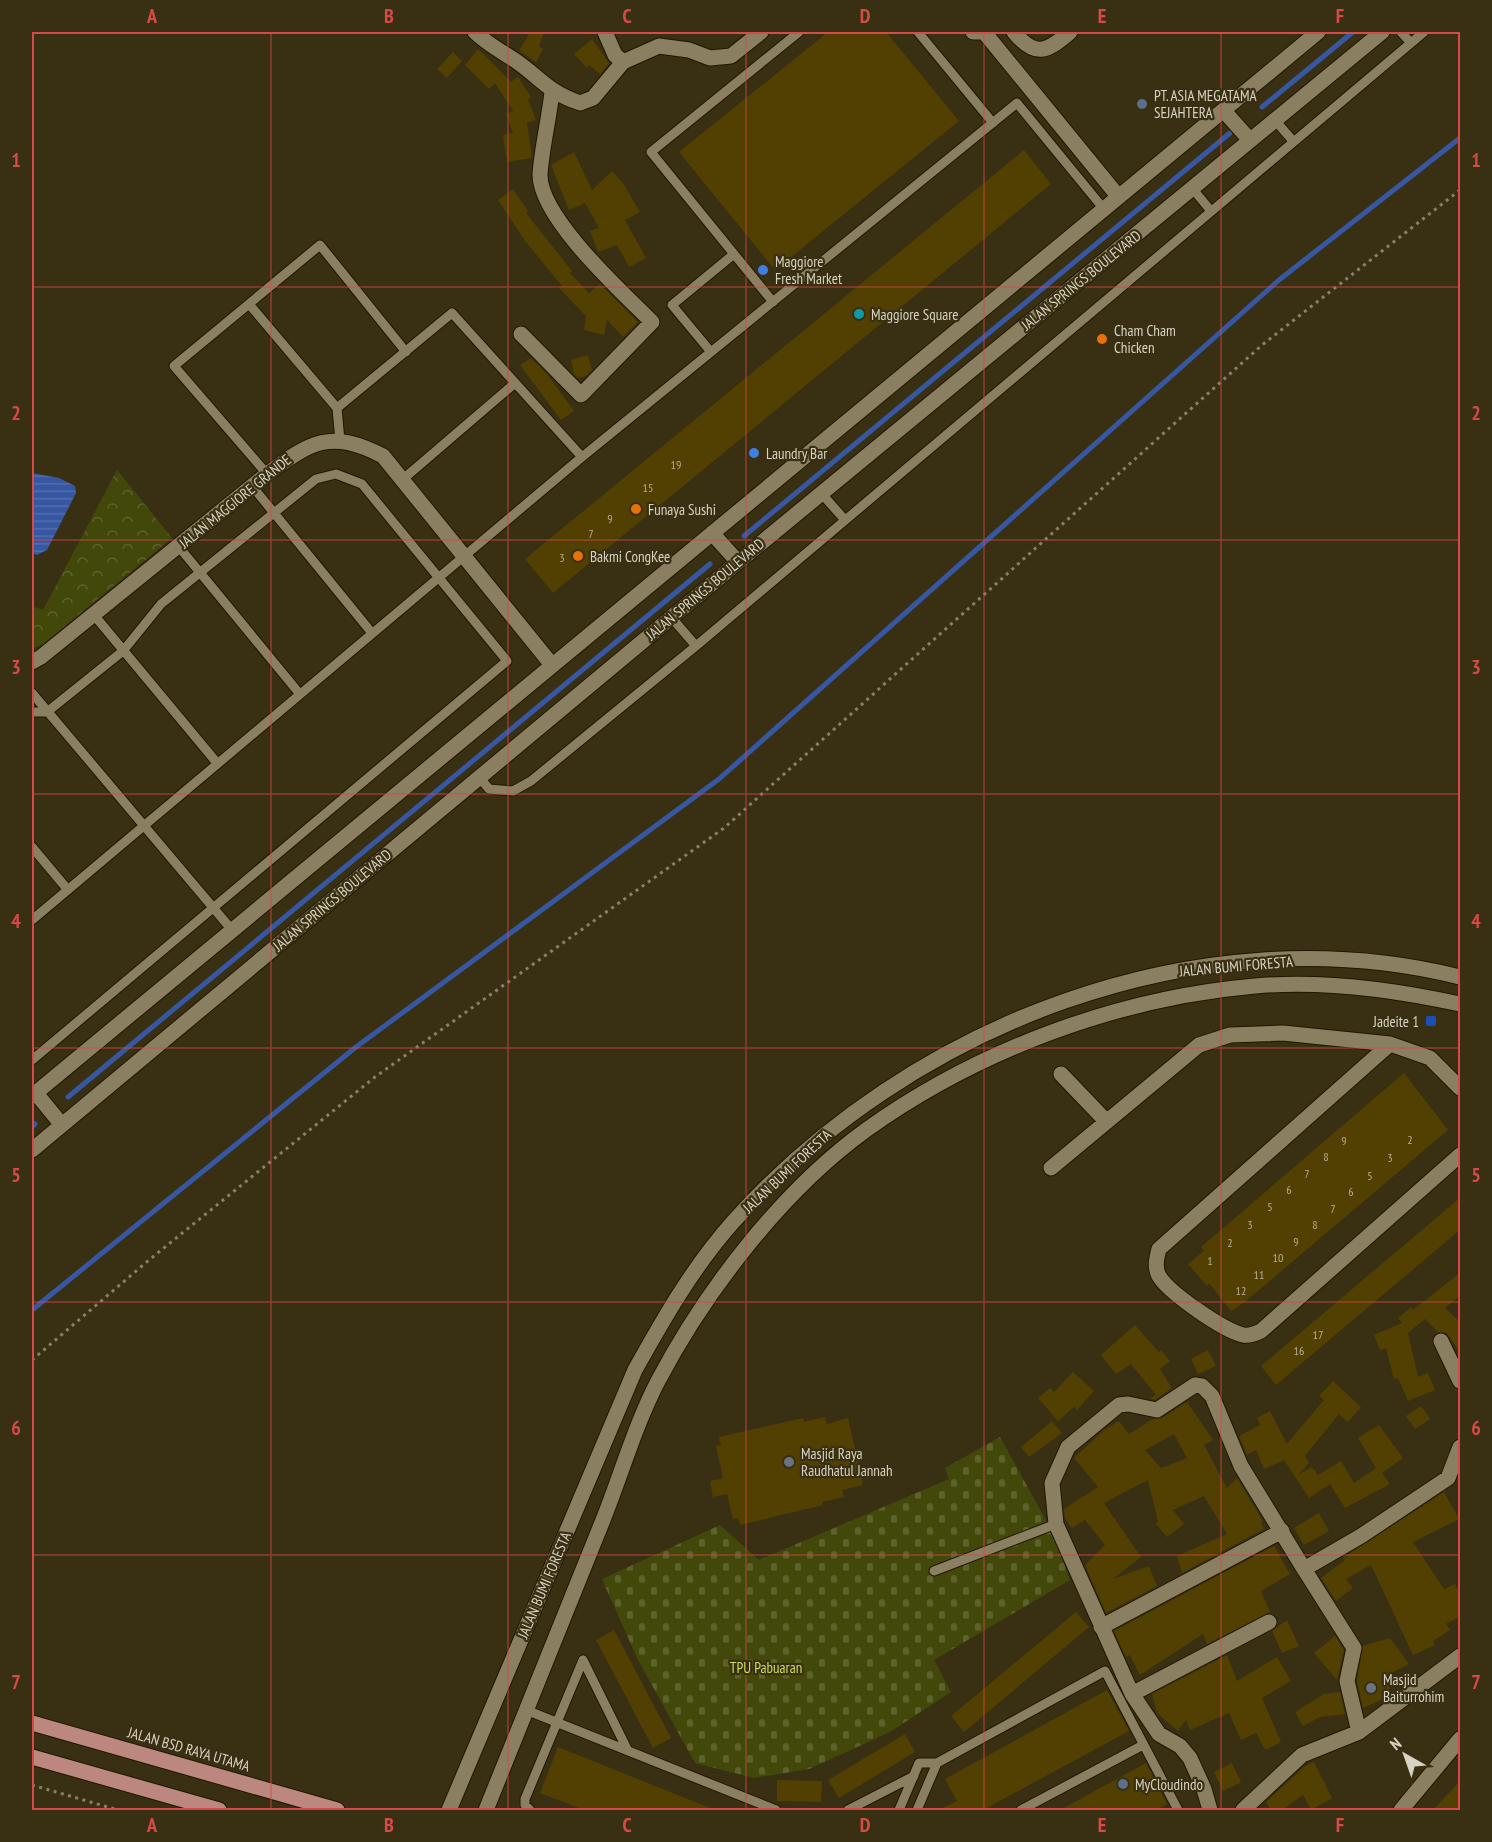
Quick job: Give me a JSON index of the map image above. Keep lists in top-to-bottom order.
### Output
{
  "streets": {
    "main road": [
      "JALAN SPRINGS BOULEVARD",
      "JALAN MAGGIORE GRANDE",
      "JALAN BUMI FORESTA",
      "JALAN BSD RAYA UTAMA"
    ]
  },
  "parks": ["TPU Pabuaran"],
  "places": {
    "other": [
      "PT. ASIA MEGATAMA SEJAHTERA",
      "Maggiore Fresh Market",
      "Maggiore Square",
      "Cham Cham Chicken",
      "Laundry Bar",
      "Funaya Sushi",
      "Bakmi CongKee",
      "Masjid Raya Raudhatul Jannah",
      "Masjid Baiturrohim",
      "MyCloudindo"
    ],
    "transit": ["Jadeite 1"]
  },
  "house_numbers": [
    "19",
    "15",
    "9",
    "7",
    "3",
    "2",
    "9",
    "8",
    "3",
    "7",
    "5",
    "6",
    "6",
    "5",
    "7",
    "3",
    "8",
    "9",
    "2",
    "10",
    "1",
    "11",
    "12",
    "17",
    "16"
  ],
  "north": "top left",
  "grid": {
    "columns": [
      "A",
      "B",
      "C",
      "D",
      "E",
      "F"
    ],
    "rows": [
      "1",
      "2",
      "3",
      "4",
      "5",
      "6",
      "7"
    ]
  }
}
